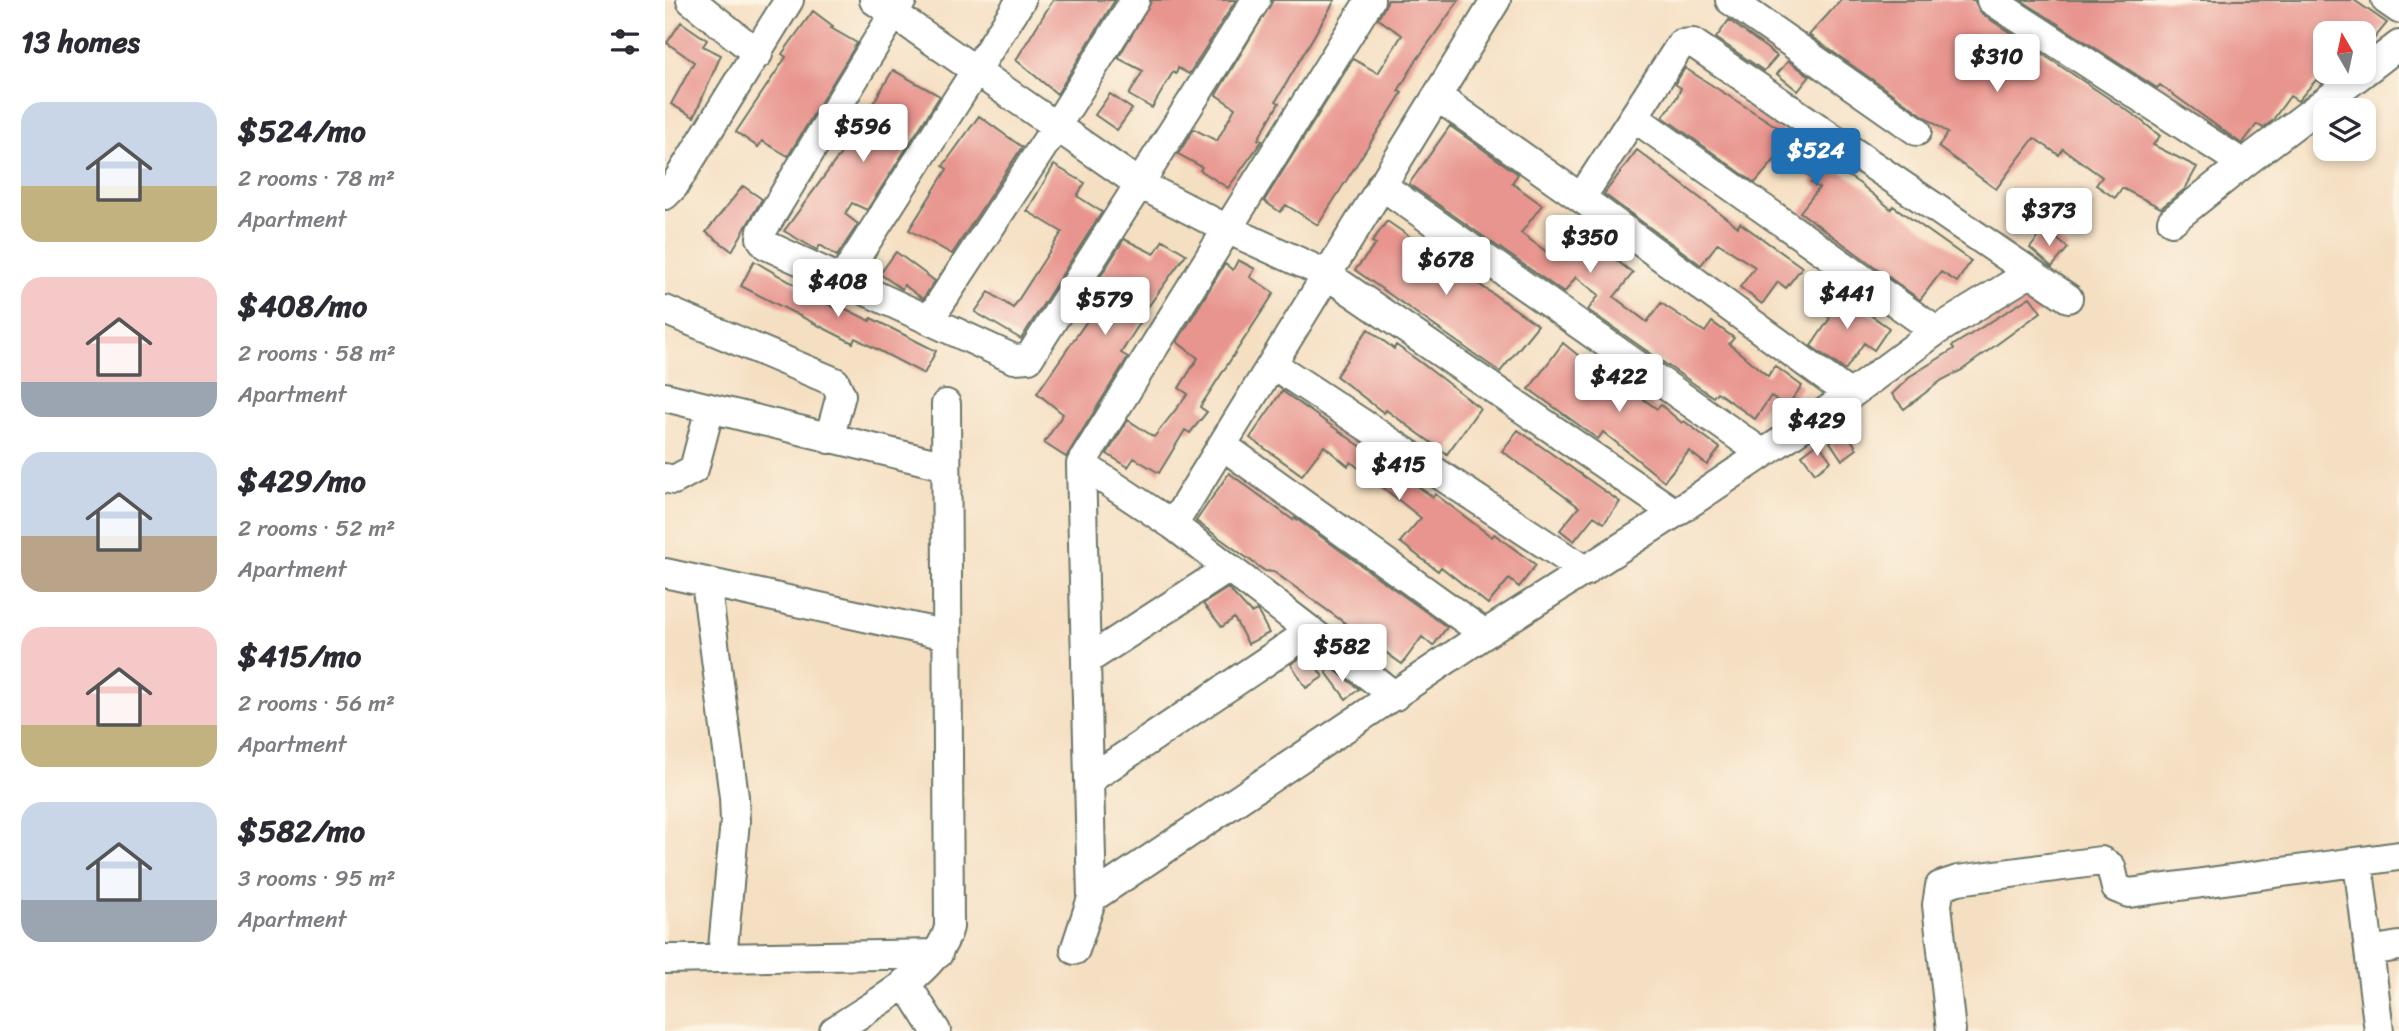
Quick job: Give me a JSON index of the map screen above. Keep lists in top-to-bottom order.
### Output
{
  "north": "top",
  "page": {
    "heading": "13 homes",
    "price": [
      "$310",
      "$596",
      "$524",
      "$373",
      "$350",
      "$678",
      "$408",
      "$441",
      "$579",
      "$422",
      "$429",
      "$415",
      "$582"
    ],
    "list": [
      {
        "name": "$524/mo",
        "note": "2 rooms · 78 m² · Apartment"
      },
      {
        "name": "$408/mo",
        "note": "2 rooms · 58 m² · Apartment"
      },
      {
        "name": "$429/mo",
        "note": "2 rooms · 52 m² · Apartment"
      },
      {
        "name": "$415/mo",
        "note": "2 rooms · 56 m² · Apartment"
      },
      {
        "name": "$582/mo",
        "note": "3 rooms · 95 m² · Apartment"
      }
    ]
  }
}
